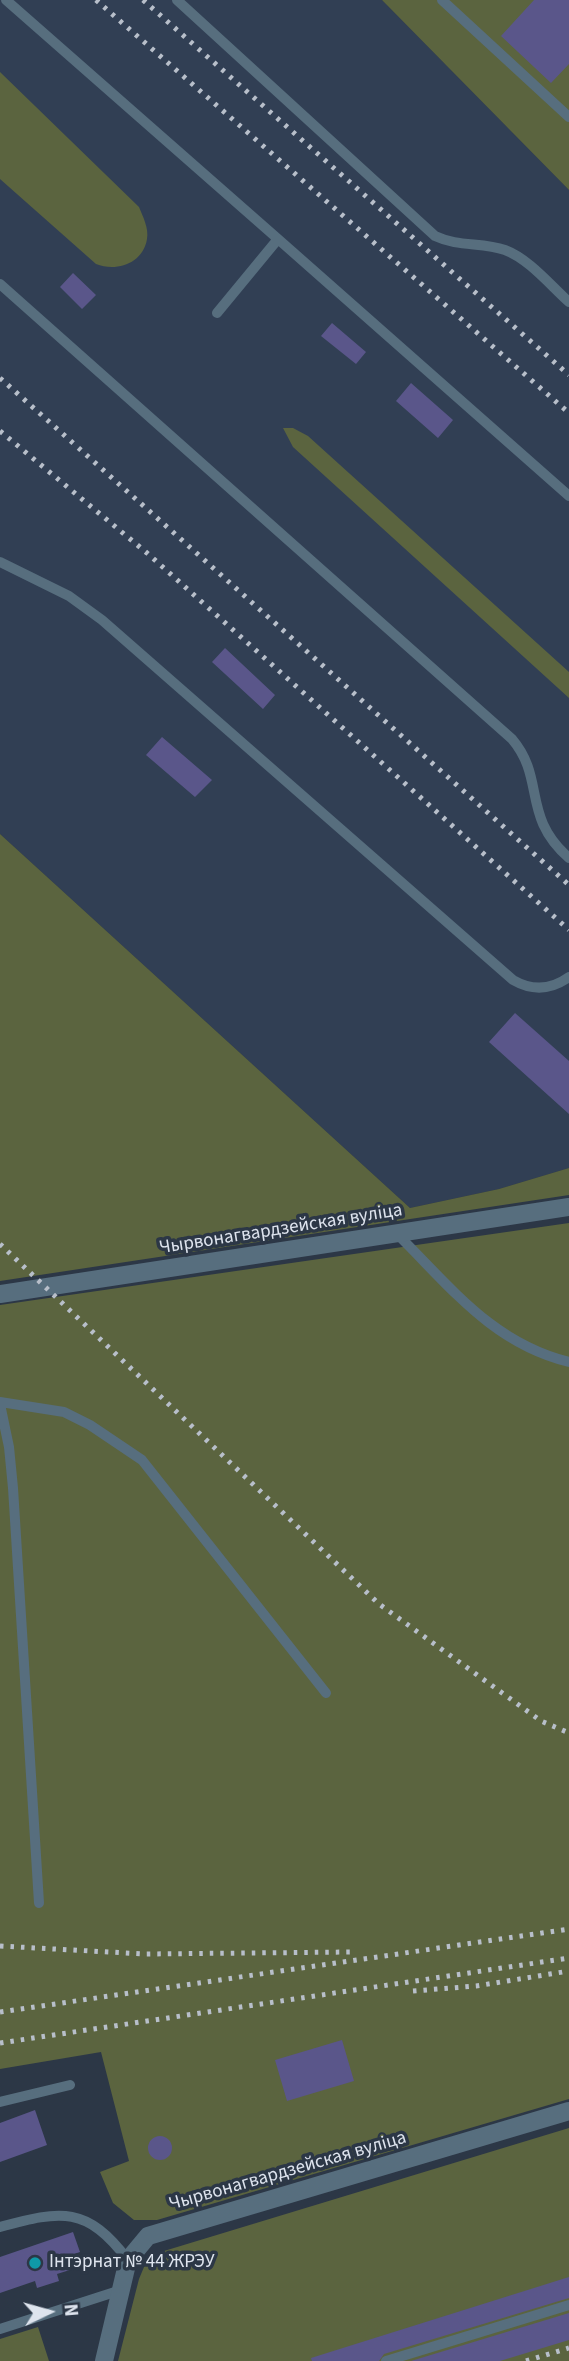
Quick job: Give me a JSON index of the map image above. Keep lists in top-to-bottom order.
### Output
{
  "streets": {
    "street": ["Чырвонагвардзейская вуліца"]
  },
  "places": ["Інтэрнат № 44 ЖРЭУ"],
  "north": "right"
}
